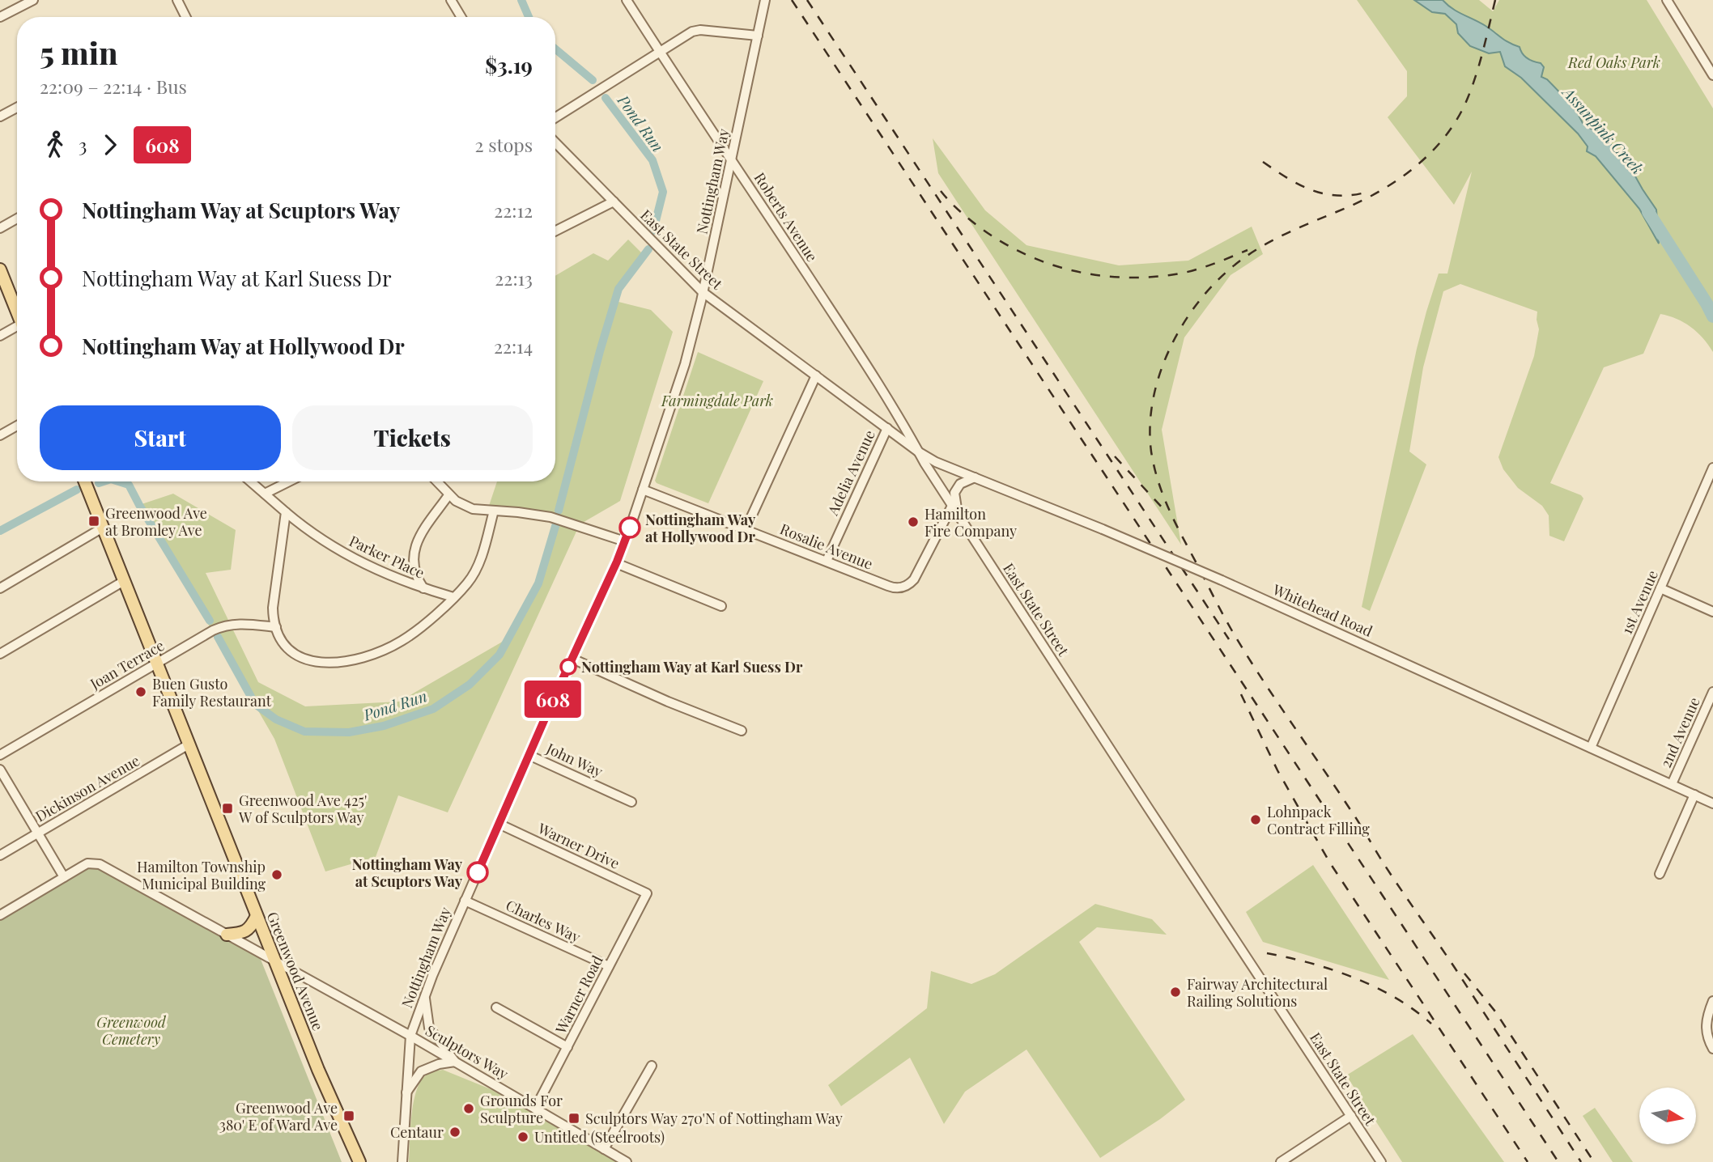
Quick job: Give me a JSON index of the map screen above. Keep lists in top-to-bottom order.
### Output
{
  "streets": {
    "main road": ["Greenwood Avenue"],
    "street": [
      "Nottingham Way",
      "Roberts Avenue",
      "East State Street",
      "Adelia Avenue",
      "Rosalie Avenue",
      "Parker Place",
      "1st Avenue",
      "Whitehead Road",
      "Joan Terrace",
      "2nd Avenue",
      "John Way",
      "Dickinson Avenue",
      "Warner Drive",
      "Charles Way",
      "Warner Road",
      "Sculptors Way"
    ]
  },
  "crossings": [
    ["Nottingham Way", "Roberts Avenue"],
    ["Nottingham Way", "East State Street"],
    ["Nottingham Way", "Rosalie Avenue"],
    ["Nottingham Way", "John Way"],
    ["Nottingham Way", "Warner Drive"],
    ["Nottingham Way", "Charles Way"],
    ["Nottingham Way", "Sculptors Way"],
    ["Roberts Avenue", "East State Street"],
    ["Roberts Avenue", "Whitehead Road"],
    ["East State Street", "Adelia Avenue"],
    ["East State Street", "Rosalie Avenue"],
    ["East State Street", "Whitehead Road"],
    ["Adelia Avenue", "Rosalie Avenue"],
    ["1st Avenue", "Whitehead Road"],
    ["Whitehead Road", "2nd Avenue"],
    ["Joan Terrace", "Greenwood Avenue"],
    ["Dickinson Avenue", "Greenwood Avenue"],
    ["Warner Drive", "Warner Road"],
    ["Charles Way", "Warner Road"],
    ["Greenwood Avenue", "Sculptors Way"],
    ["Warner Road", "Sculptors Way"]
  ],
  "water": ["Pond Run", "Assunpink Creek"],
  "parks": ["Red Oaks Park", "Farmingdale Park", "Greenwood Cemetery"],
  "places": {
    "transit": [
      "Greenwood Ave at Bromley Ave",
      "Greenwood Ave 425' W of Sculptors Way",
      "Greenwood Ave 380' E of Ward Ave",
      "Sculptors Way 270'N of Nottingham Way"
    ],
    "other": [
      "Hamilton Fire Company",
      "Nottingham Way at Hollywood Dr",
      "Nottingham Way at Karl Suess Dr",
      "Buen Gusto Family Restaurant",
      "Lohnpack Contract Filling",
      "Nottingham Way at Scuptors Way",
      "Hamilton Township Municipal Building",
      "Fairway Architectural Railing Solutions",
      "Grounds For Sculpture",
      "Centaur",
      "Untitled (Steelroots)"
    ]
  },
  "lines": ["bus line 608"],
  "north": "right",
  "page": {
    "on_map": "608",
    "heading": ["5 min", "22:09 – 22:14 · Bus", "$3.19"],
    "legs": ["3", "608", "2 stops"],
    "list": [
      {
        "name": "Nottingham Way at Scuptors Way",
        "value": "22:12"
      },
      {
        "name": "Nottingham Way at Karl Suess Dr",
        "value": "22:13"
      },
      {
        "name": "Nottingham Way at Hollywood Dr",
        "value": "22:14"
      }
    ],
    "buttons": ["Start", "Tickets"]
  }
}
